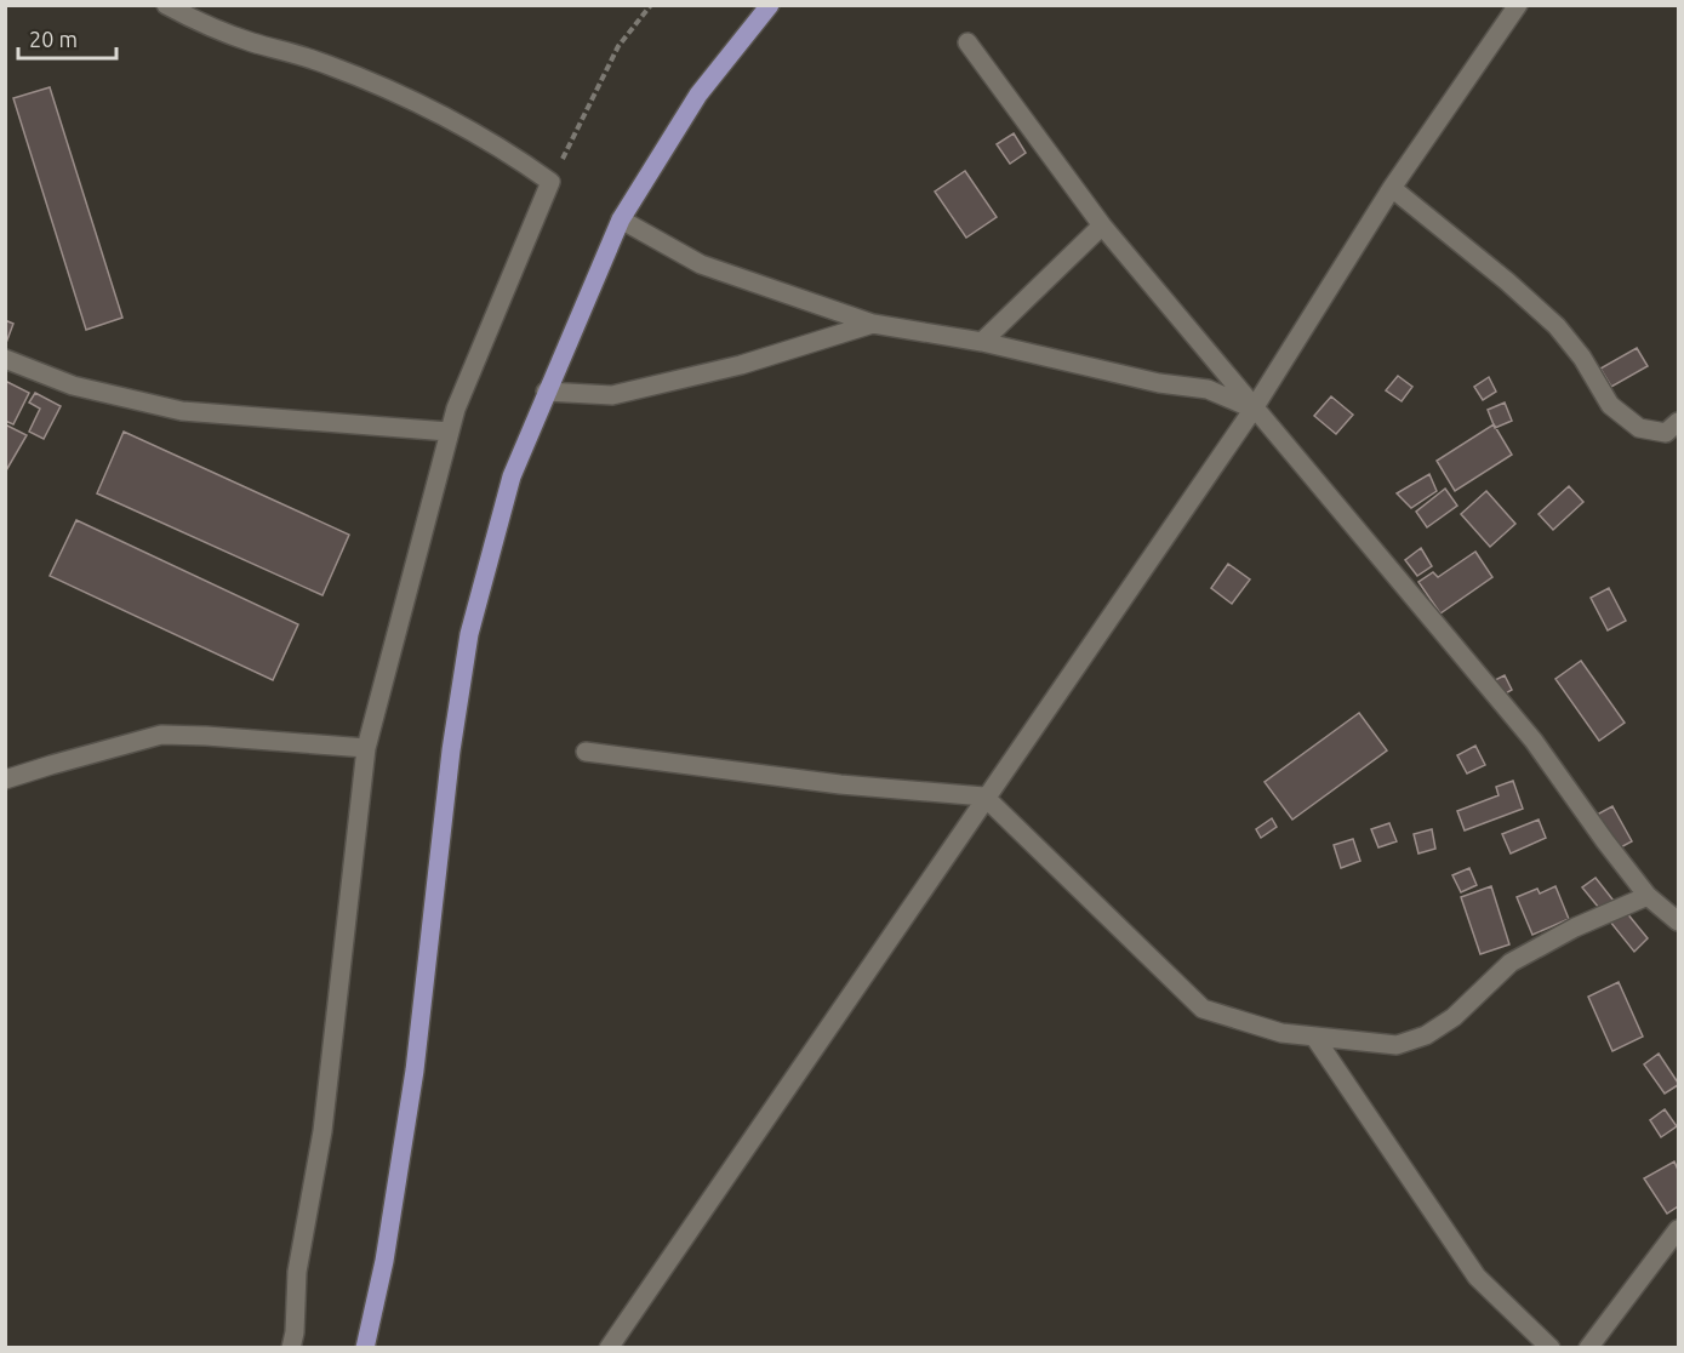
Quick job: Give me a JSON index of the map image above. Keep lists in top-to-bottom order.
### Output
{
  "scale_bar": "20 m"
}
